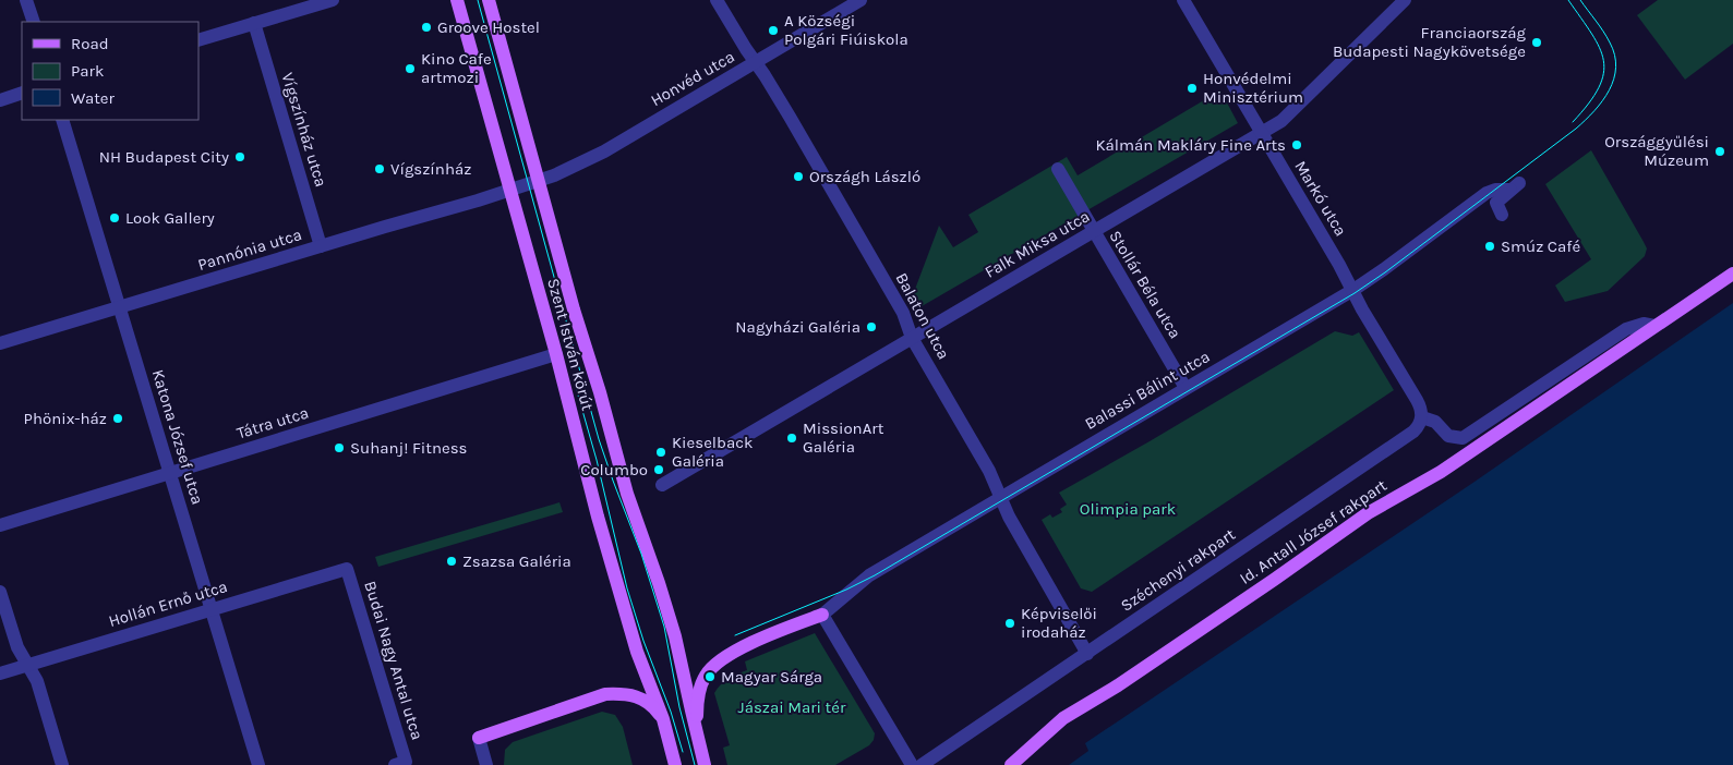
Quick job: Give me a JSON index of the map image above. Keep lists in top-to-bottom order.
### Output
{
  "streets": {
    "main road": ["Szent István körút", "Id. Antall József rakpart"],
    "street": [
      "Honvéd utca",
      "Vígszínház utca",
      "Markó utca",
      "Falk Miksa utca",
      "Pannónia utca",
      "Stollár Béla utca",
      "Balaton utca",
      "Balassi Bálint utca",
      "Tátra utca",
      "Katona József utca",
      "Széchenyi rakpart",
      "Hollán Ernő utca",
      "Budai Nagy Antal utca"
    ]
  },
  "crossings": [
    ["Honvéd utca", "Pannónia utca"],
    ["Honvéd utca", "Balaton utca"],
    ["Honvéd utca", "Szent István körút"],
    ["Vígszínház utca", "Pannónia utca"],
    ["Markó utca", "Falk Miksa utca"],
    ["Markó utca", "Balassi Bálint utca"],
    ["Markó utca", "Id. Antall József rakpart"],
    ["Markó utca", "Széchenyi rakpart"],
    ["Falk Miksa utca", "Stollár Béla utca"],
    ["Falk Miksa utca", "Balaton utca"],
    ["Pannónia utca", "Szent István körút"],
    ["Pannónia utca", "Katona József utca"],
    ["Stollár Béla utca", "Balassi Bálint utca"],
    ["Balaton utca", "Balassi Bálint utca"],
    ["Balaton utca", "Széchenyi rakpart"],
    ["Szent István körút", "Tátra utca"],
    ["Tátra utca", "Katona József utca"],
    ["Katona József utca", "Hollán Ernő utca"],
    ["Id. Antall József rakpart", "Széchenyi rakpart"],
    ["Hollán Ernő utca", "Budai Nagy Antal utca"]
  ],
  "parks": ["Olimpia park", "Jászai Mari tér"],
  "places": [
    "Groove Hostel",
    "A Községi Polgári Fiúiskola",
    "Franciaország Budapesti Nagykövetsége",
    "Kino Cafe artmozi",
    "Honvédelmi Minisztérium",
    "Kálmán Makláry Fine Arts",
    "Országgyűlési Múzeum",
    "NH Budapest City",
    "Vígszínház",
    "Országh László",
    "Look Gallery",
    "Smúz Café",
    "Nagyházi Galéria",
    "Phönix-ház",
    "MissionArt Galéria",
    "Suhanj! Fitness",
    "Kieselback Galéria",
    "Columbo",
    "Zsazsa Galéria",
    "Képviselői irodaház",
    "Magyar Sárga"
  ],
  "legend": ["Road", "Park", "Water"]
}
